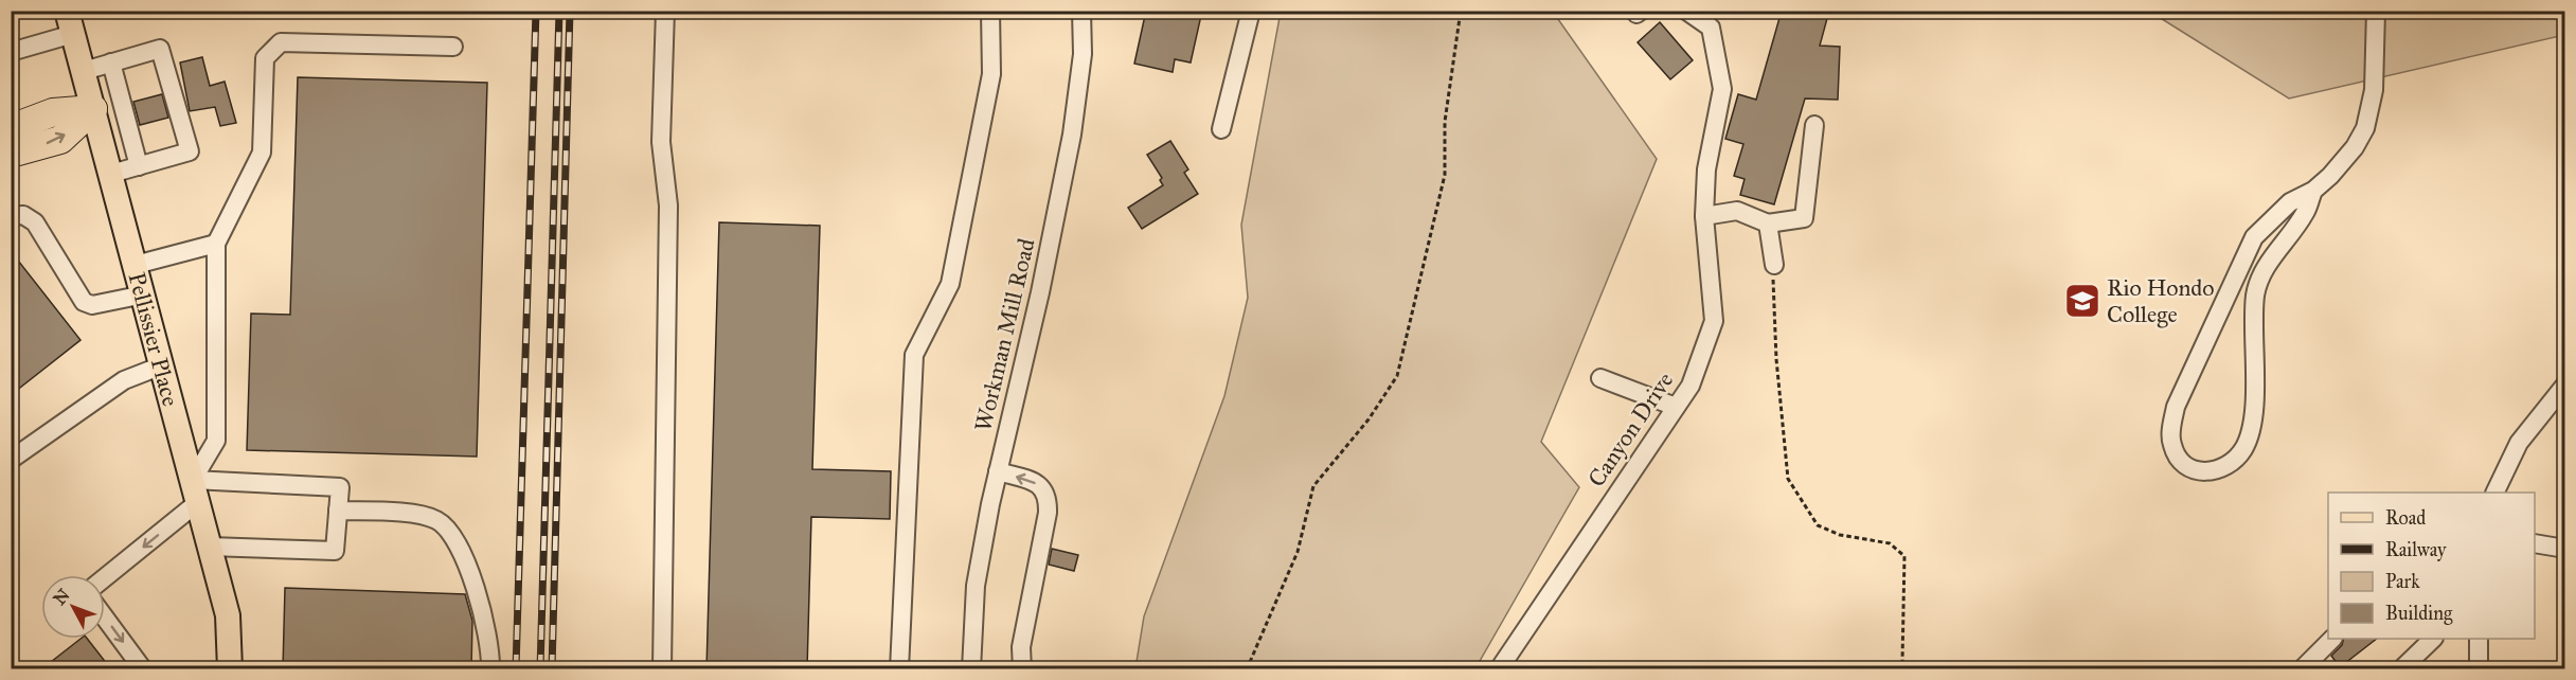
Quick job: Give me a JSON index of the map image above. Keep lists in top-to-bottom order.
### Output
{
  "streets": {
    "main road": ["Pellissier Place"],
    "street": ["Workman Mill Road", "Canyon Drive"]
  },
  "places": {
    "school or university": ["Rio Hondo College"]
  },
  "legend": [
    "Road",
    "Railway",
    "Park",
    "Building"
  ],
  "north": "top left"
}
